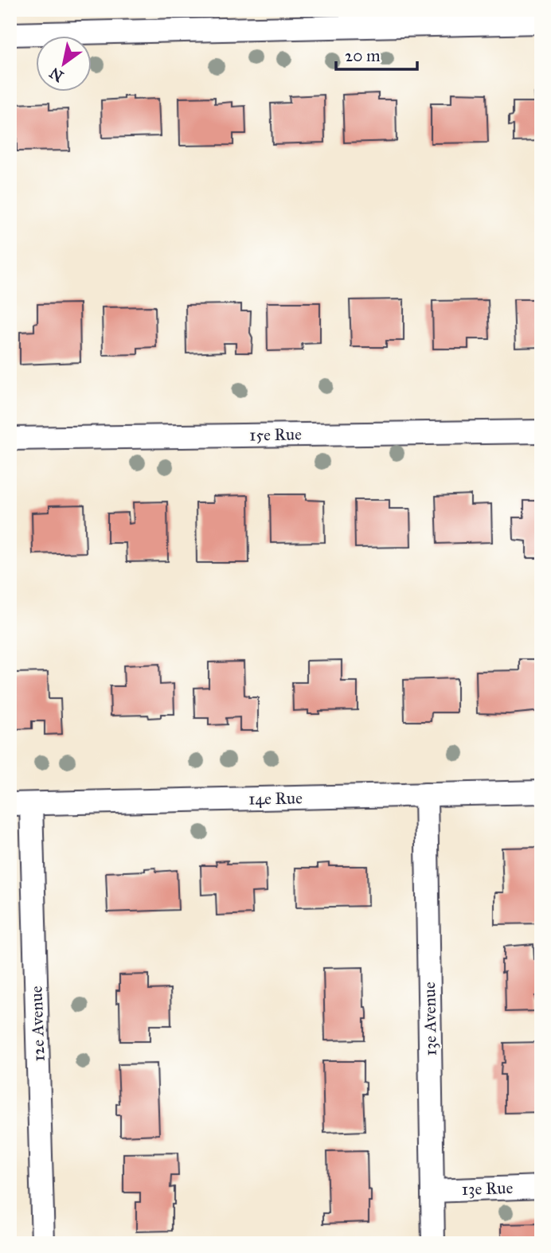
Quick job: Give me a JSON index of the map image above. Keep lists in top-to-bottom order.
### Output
{
  "streets": {
    "street": [
      "15e Rue",
      "14e Rue",
      "13e Avenue",
      "12e Avenue",
      "13e Rue"
    ]
  },
  "crossings": [
    ["14e Rue", "13e Avenue"],
    ["14e Rue", "12e Avenue"],
    ["13e Avenue", "13e Rue"]
  ],
  "scale_bar": "20 m",
  "north": "bottom left"
}
